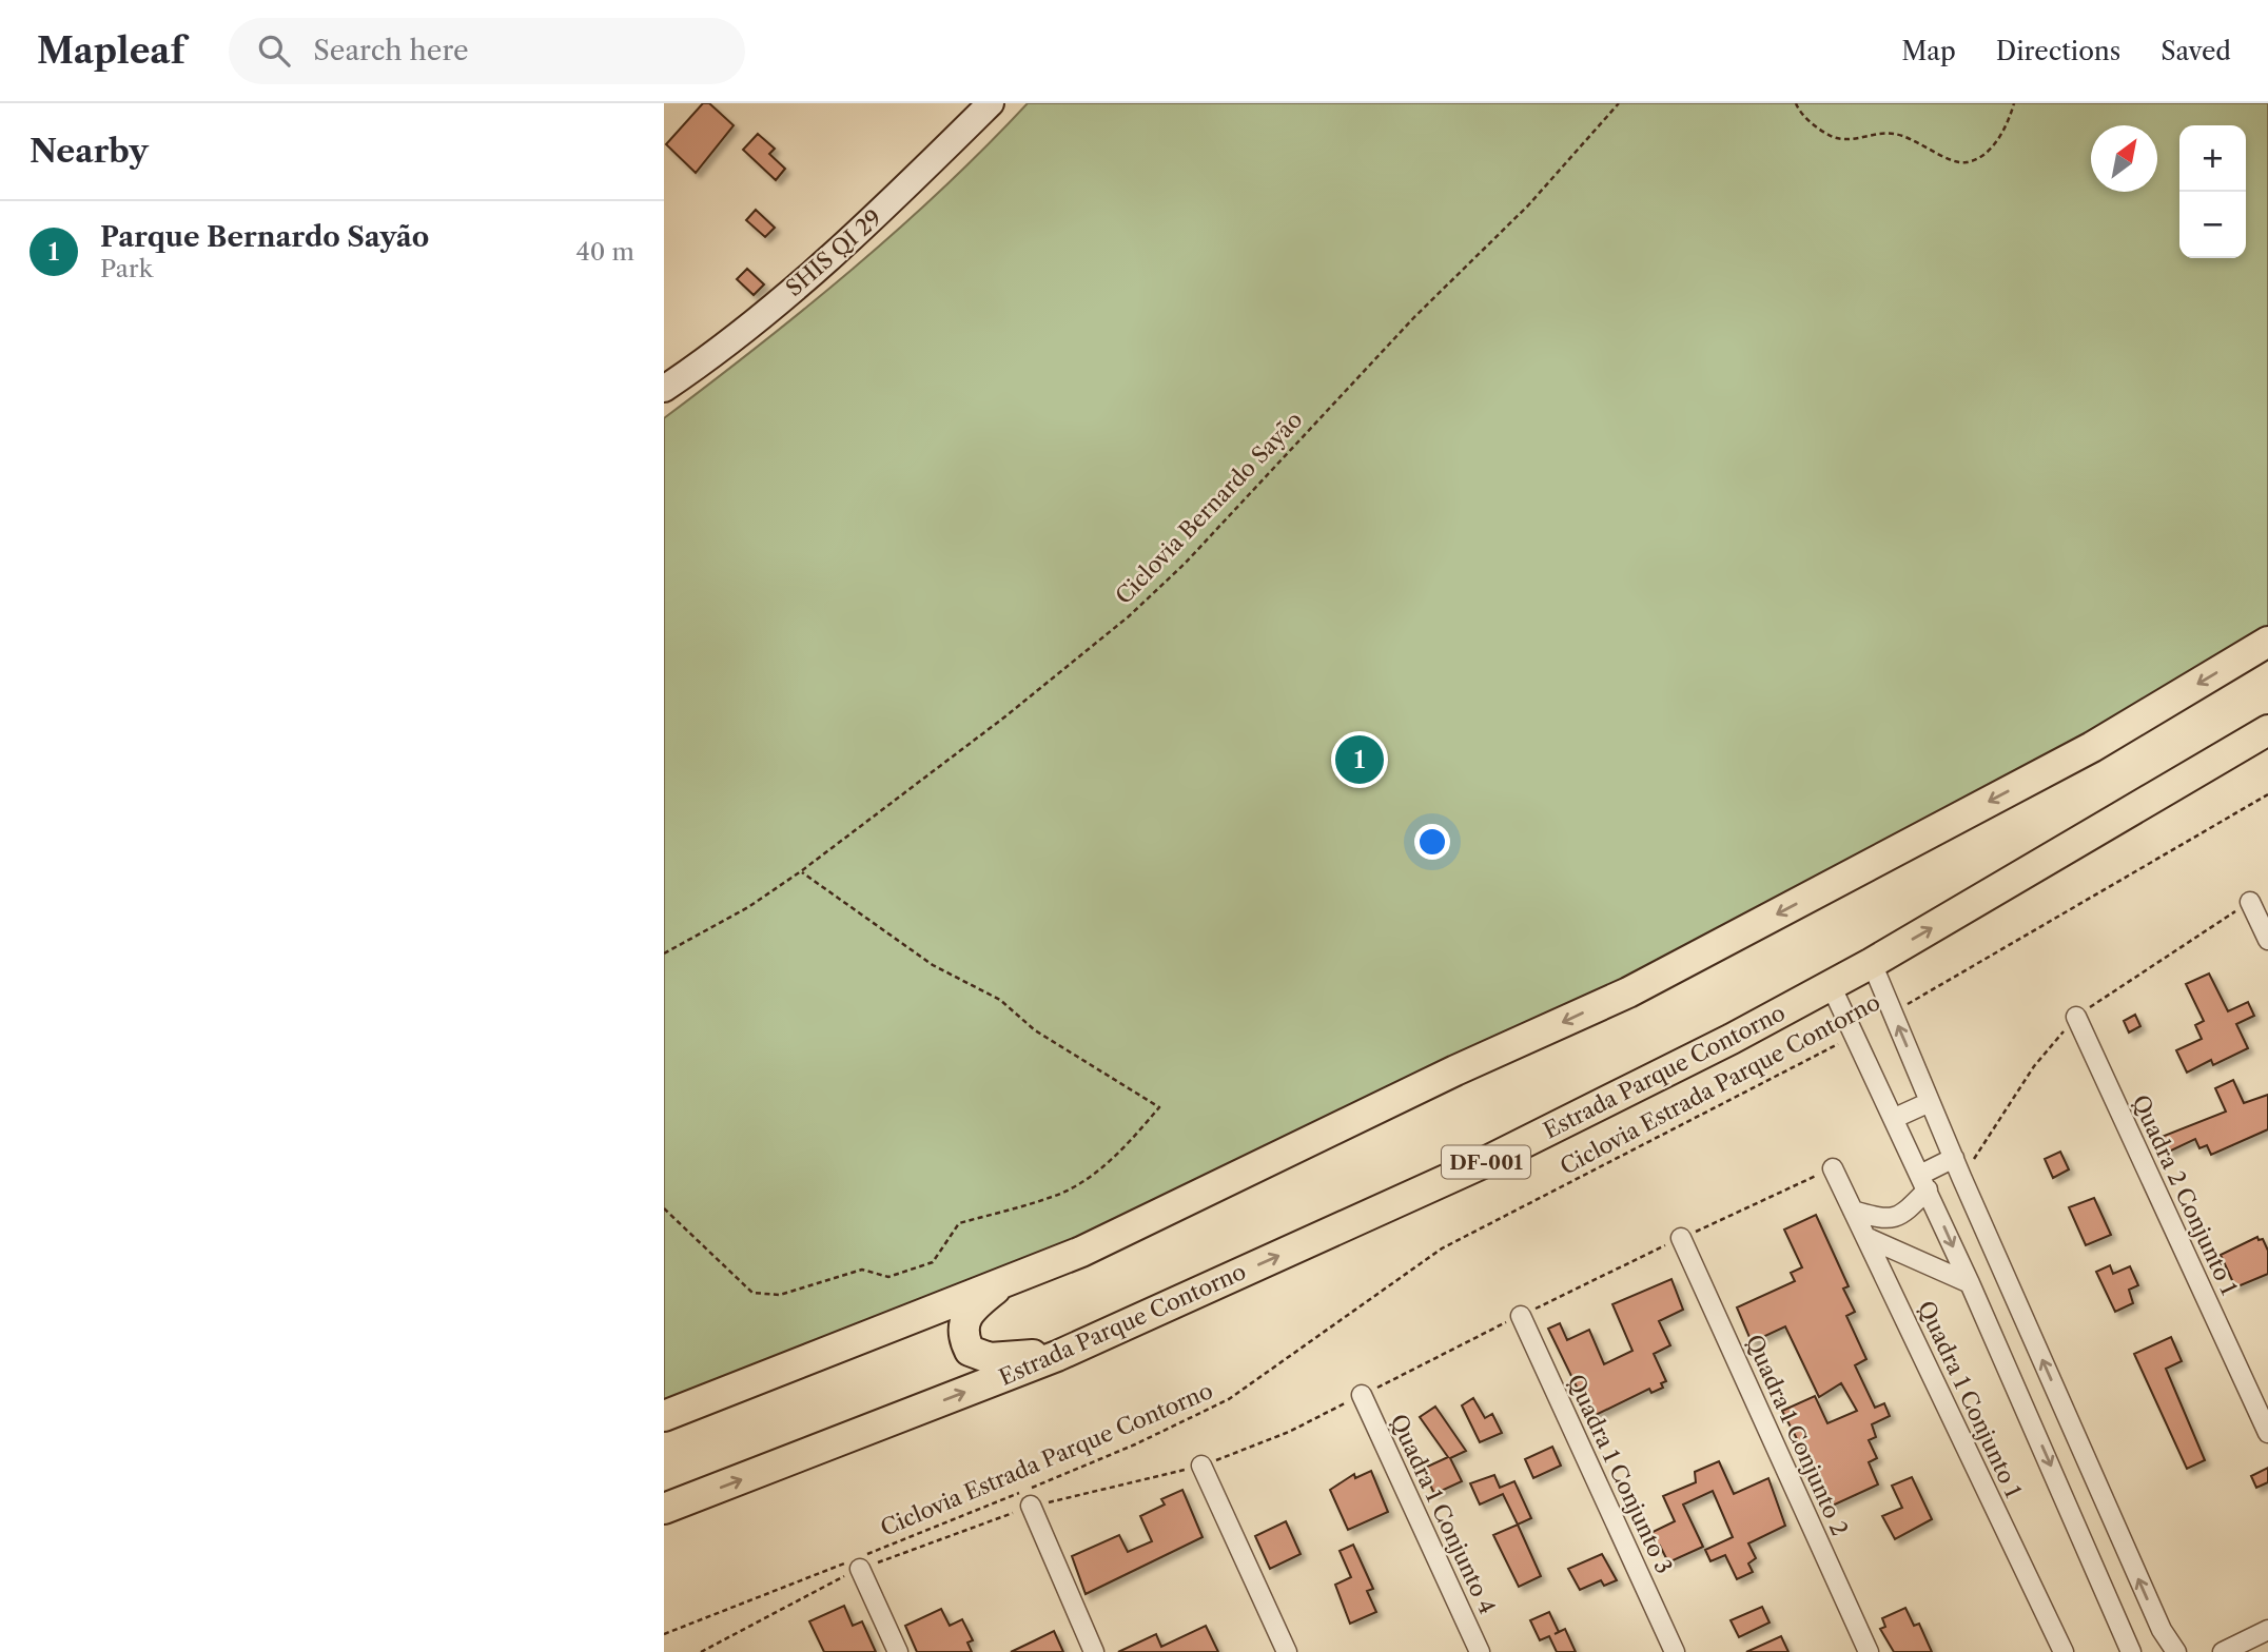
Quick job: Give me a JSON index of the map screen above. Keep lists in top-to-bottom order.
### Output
{
  "streets": {
    "main road": ["Estrada Parque Contorno", "DF-001"],
    "street": [
      "SHIS QI 29",
      "Quadra 2 Conjunto 1",
      "Quadra 1 Conjunto 1",
      "Quadra 1 Conjunto 2",
      "Quadra 1 Conjunto 3",
      "Quadra 1 Conjunto 4"
    ],
    "path": ["Ciclovia Bernardo Sayão", "Ciclovia Estrada Parque Contorno"]
  },
  "north": "top right",
  "page": {
    "header": "Mapleaf",
    "search": "Search here",
    "nav": ["Map", "Directions", "Saved"],
    "heading": "Nearby",
    "map_buttons": ["+", "−"],
    "list": [
      {
        "mark": "1",
        "name": "Parque Bernardo Sayão",
        "note": "Park",
        "value": "40 m"
      }
    ],
    "pins": "1"
  }
}
